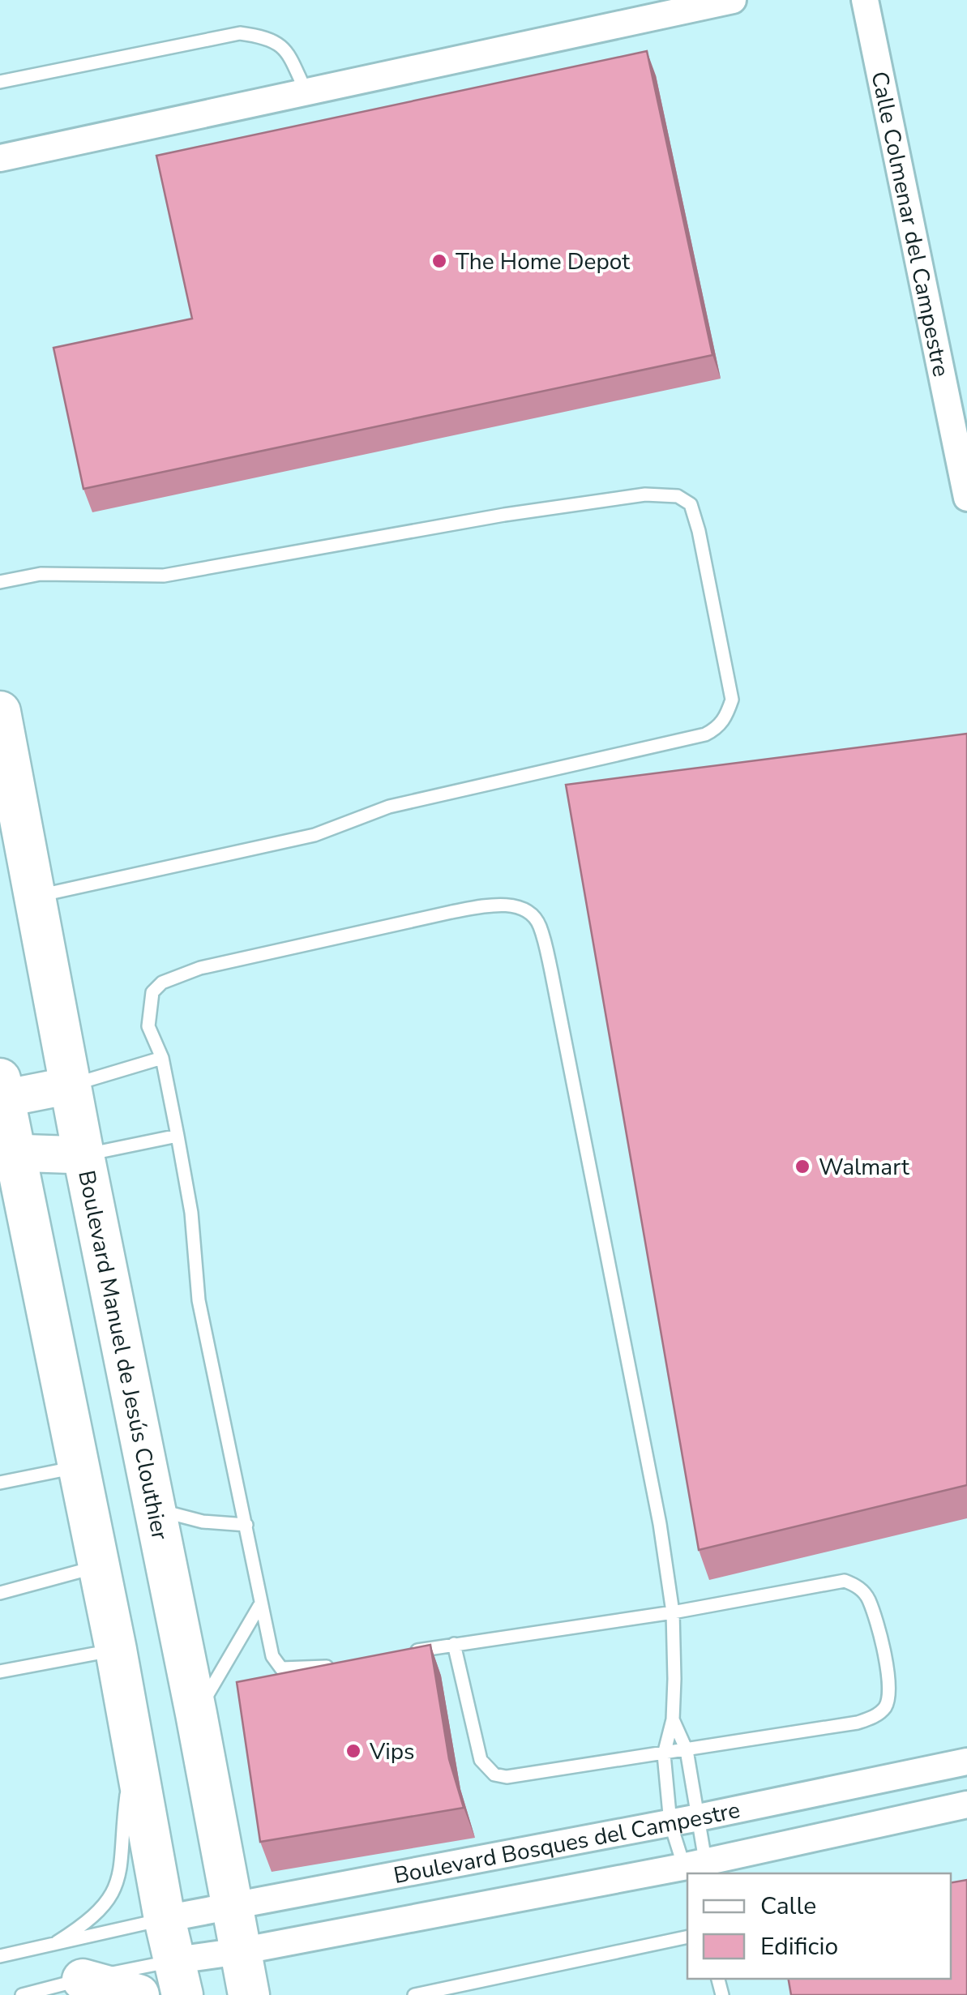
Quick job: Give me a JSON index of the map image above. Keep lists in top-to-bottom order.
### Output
{
  "streets": {
    "main road": ["Boulevard Manuel de Jesús Clouthier"],
    "street": ["Calle Colmenar del Campestre", "Boulevard Bosques del Campestre"]
  },
  "crossings": [
    ["Boulevard Manuel de Jesús Clouthier", "Boulevard Bosques del Campestre"]
  ],
  "places": ["The Home Depot", "Walmart", "Vips"],
  "legend": ["Calle", "Edificio"]
}
